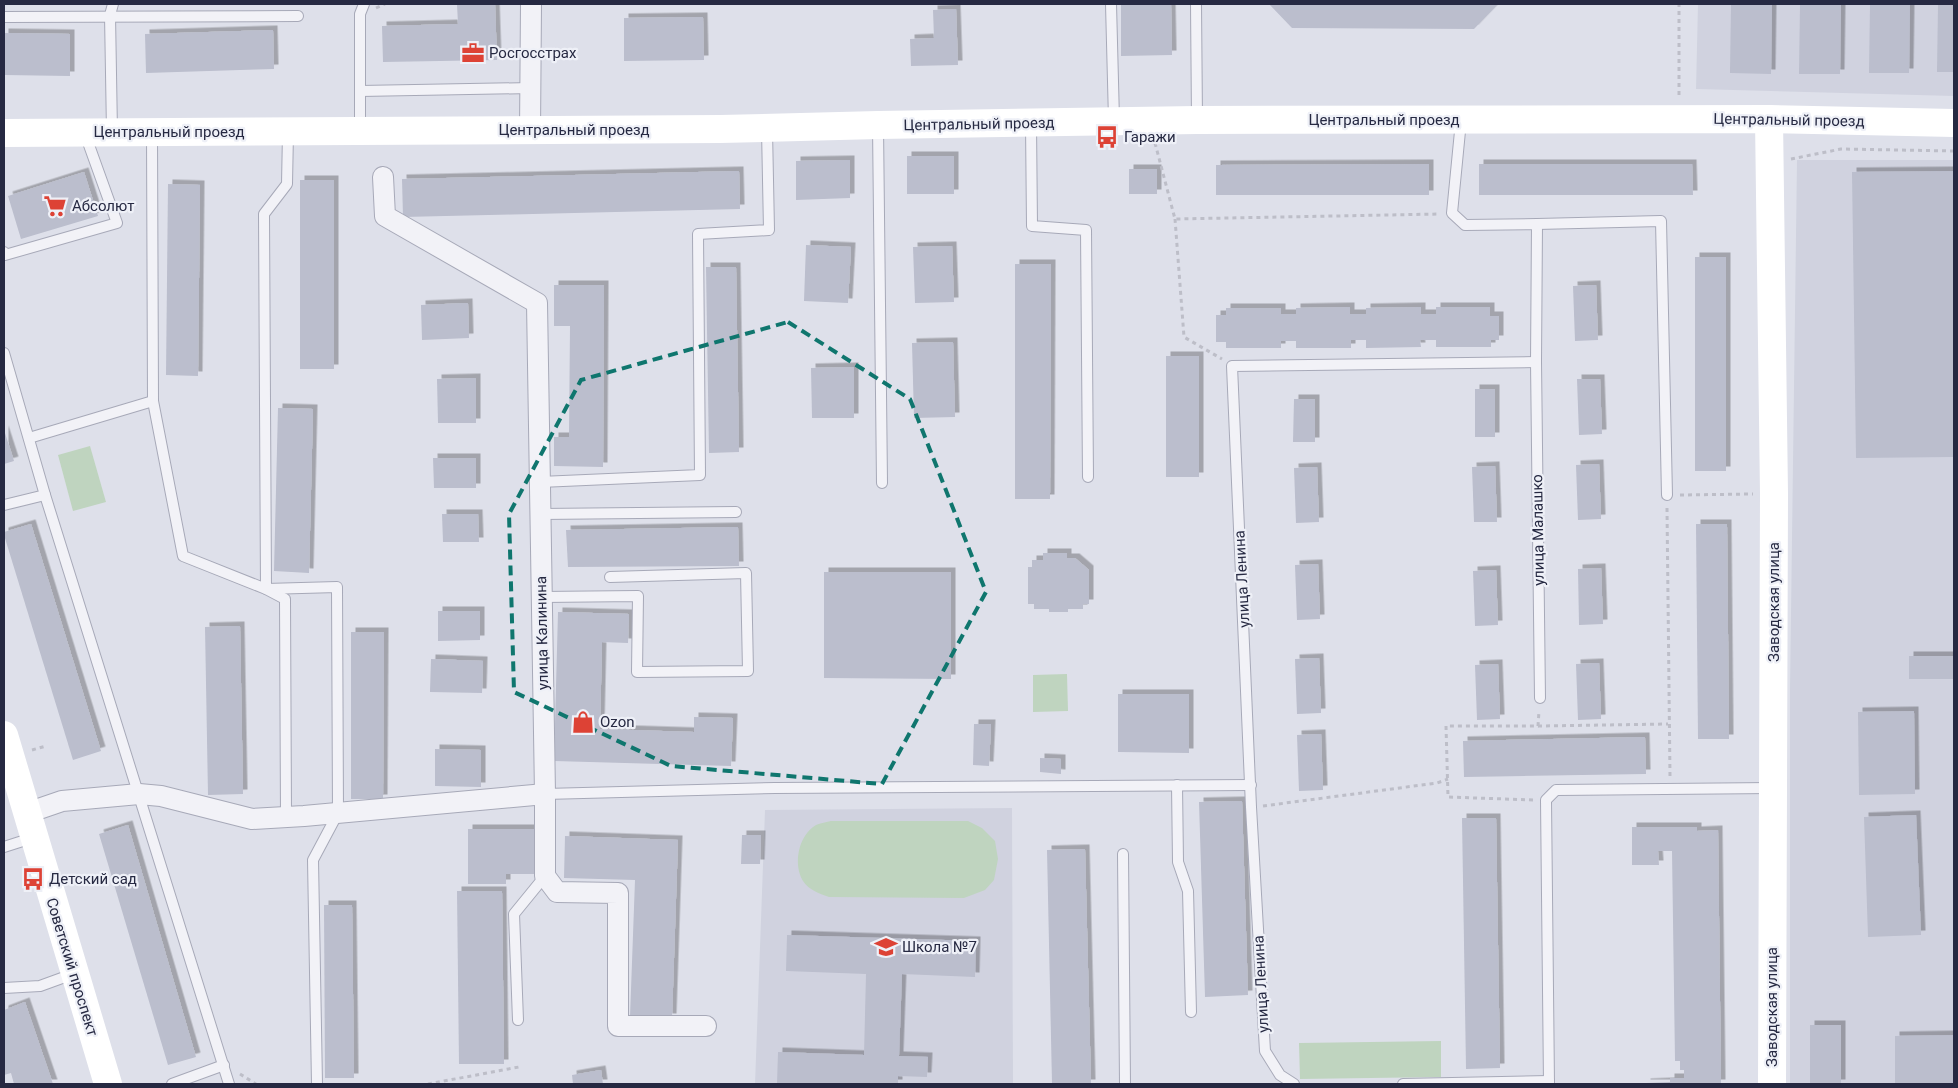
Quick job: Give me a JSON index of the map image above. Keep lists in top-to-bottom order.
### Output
{
  "streets": {
    "main road": ["Центральный проезд", "Заводская улица", "Советский проспект"],
    "street": ["улица Калинина"],
    "lane": ["улица Малашко", "улица Ленина"]
  },
  "crossings": [
    ["Центральный проезд", "Заводская улица"]
  ],
  "places": {
    "office": ["Росгосстрах"],
    "bus stop": ["Гаражи", "Детский сад"],
    "supermarket": ["Абсолют"],
    "shop": ["Ozon"],
    "school or university": ["Школа №7"]
  }
}
